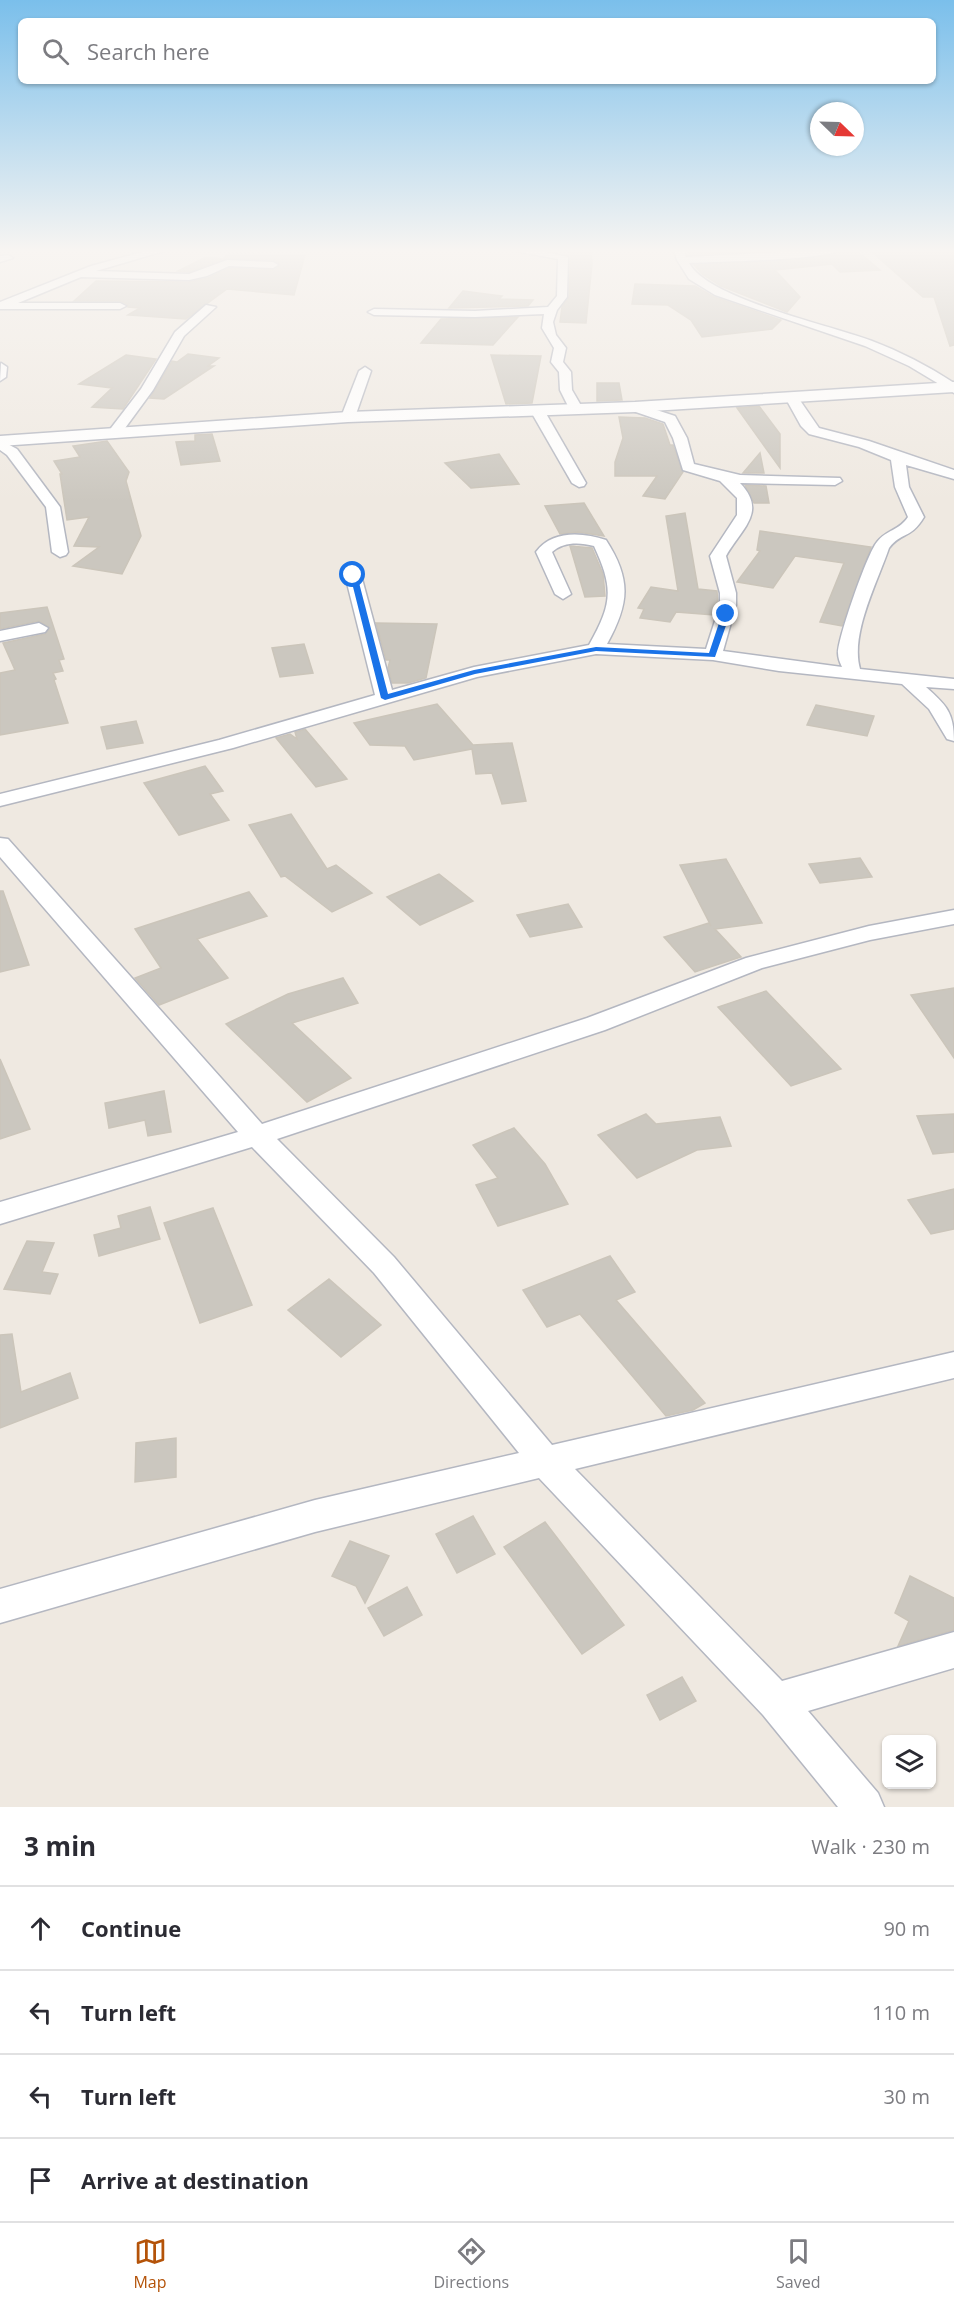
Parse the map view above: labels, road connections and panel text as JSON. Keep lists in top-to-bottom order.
{
  "north": "bottom right",
  "page": {
    "search": "Search here",
    "heading": ["3 min", "Walk · 230 m"],
    "list": [
      ["Continue", "90 m"],
      ["Turn left", "110 m"],
      ["Turn left", "30 m"],
      "Arrive at destination"
    ],
    "nav": ["Map", "Directions", "Saved"]
  }
}
